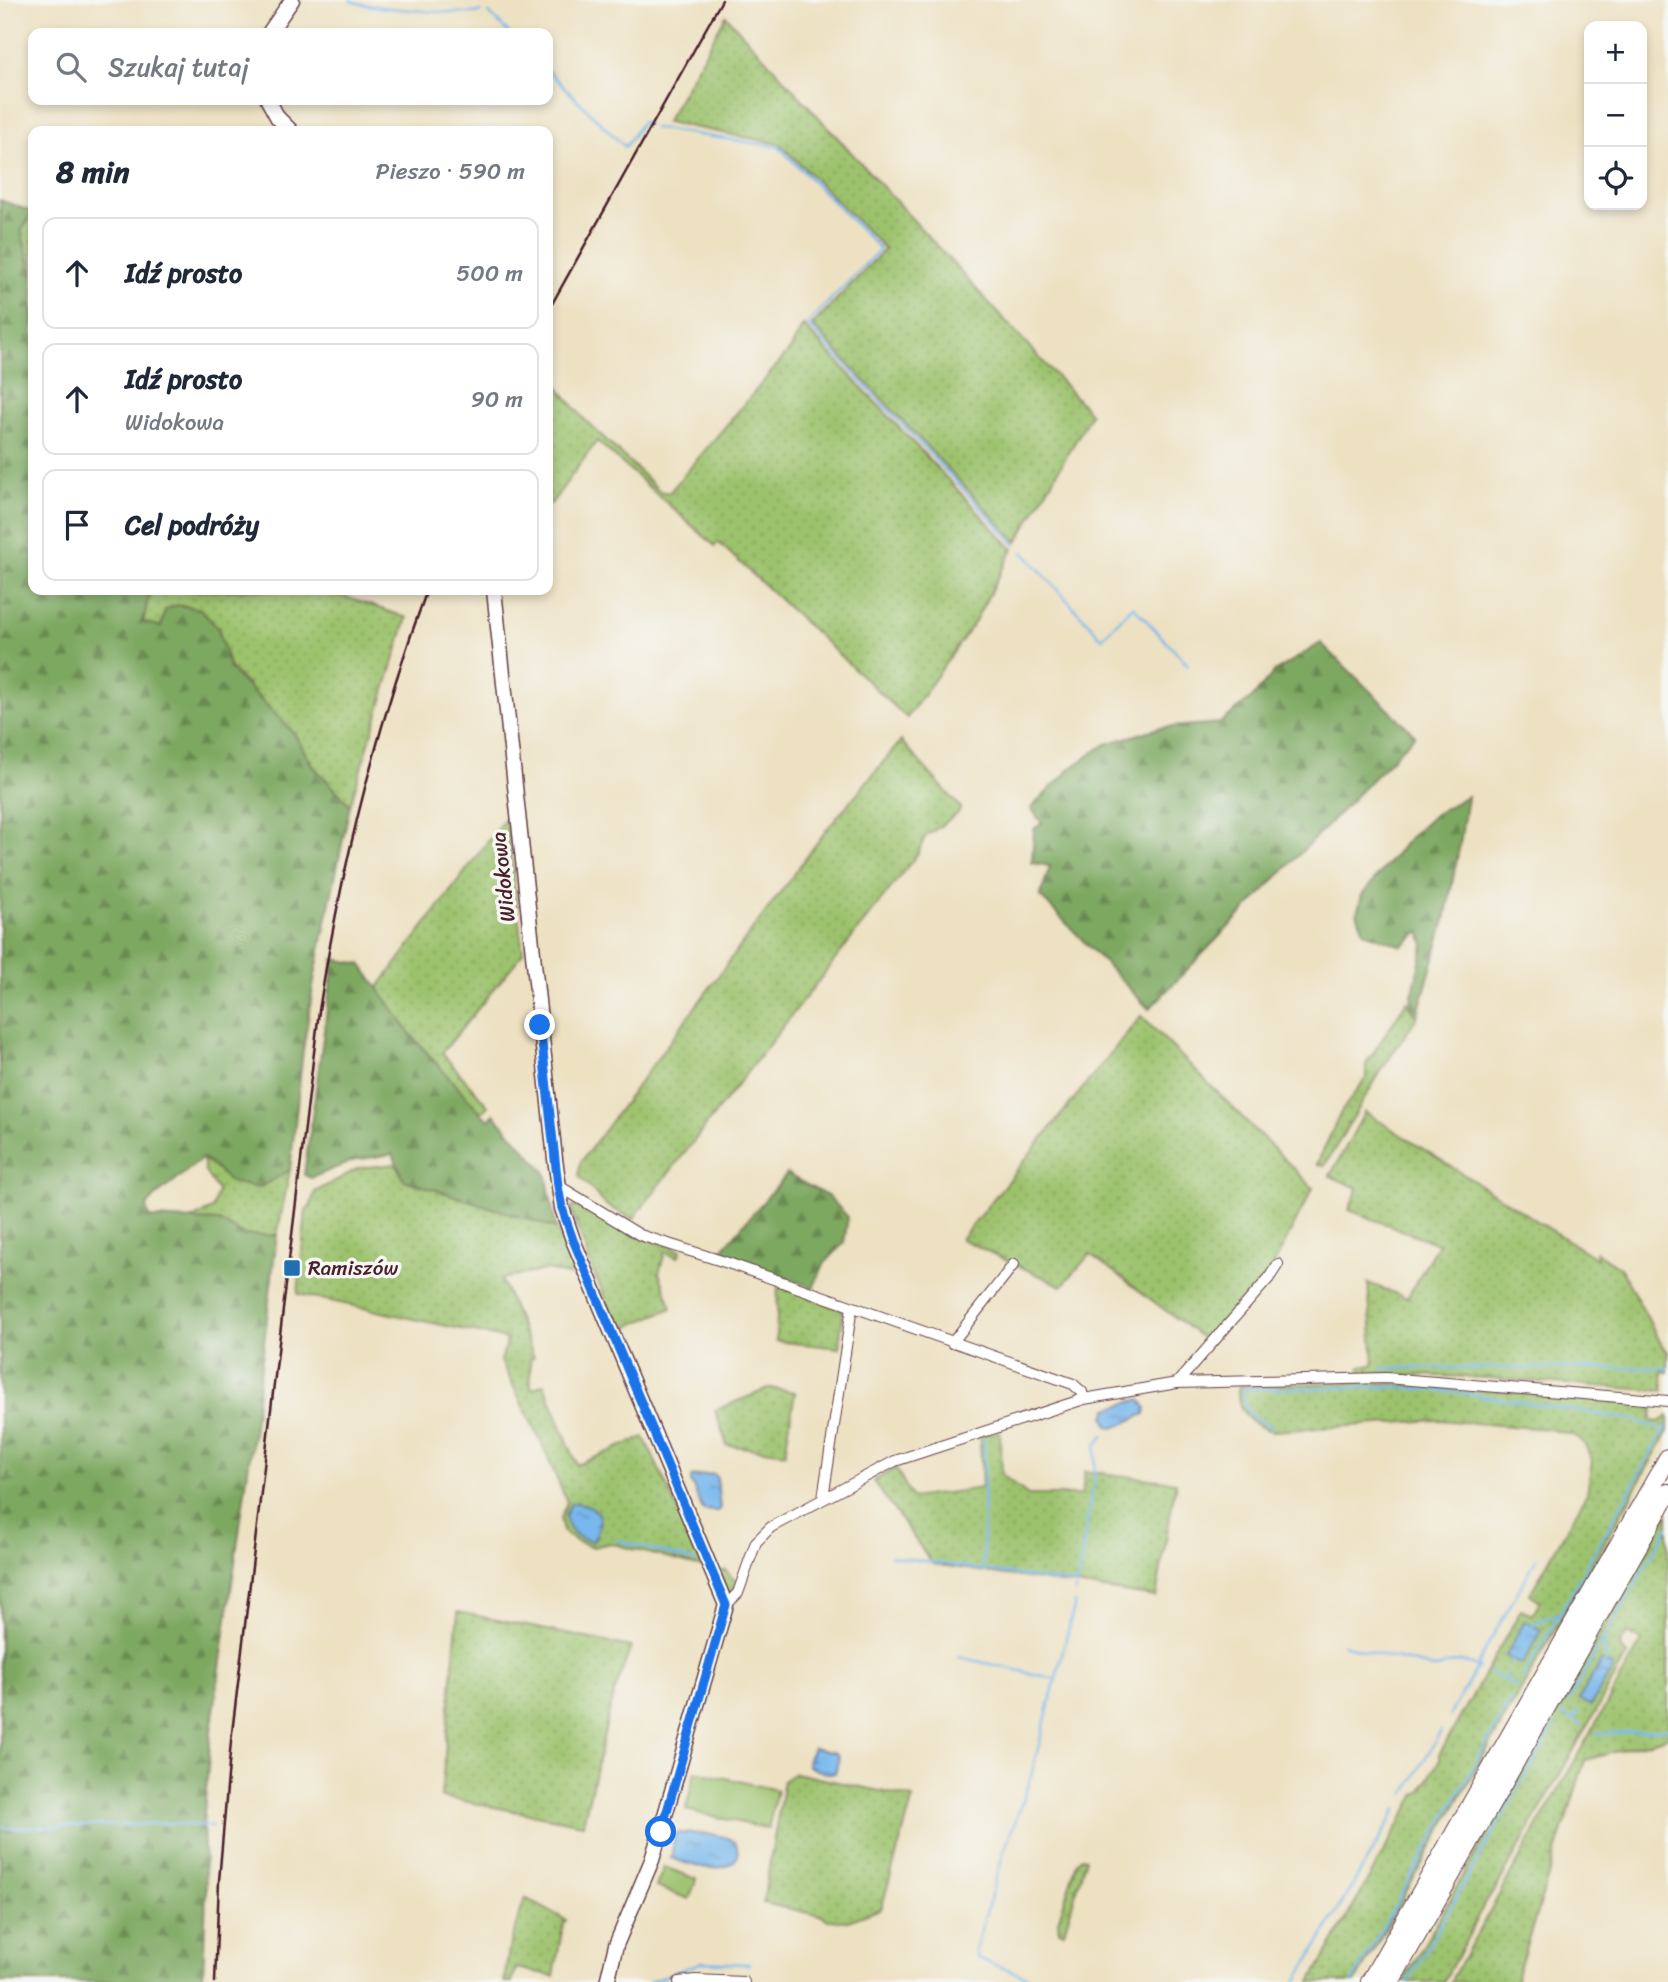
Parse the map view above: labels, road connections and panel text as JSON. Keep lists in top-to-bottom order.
{
  "streets": {
    "street": ["Widokowa"]
  },
  "places": {
    "transit": ["Ramiszów"]
  },
  "page": {
    "map_buttons": ["+", "−"],
    "search": "Szukaj tutaj",
    "heading": ["8 min", "Pieszo · 590 m"],
    "list": [
      ["Idź prosto", "500 m"],
      ["Idź prosto", "Widokowa", "90 m"],
      "Cel podróży"
    ]
  }
}
